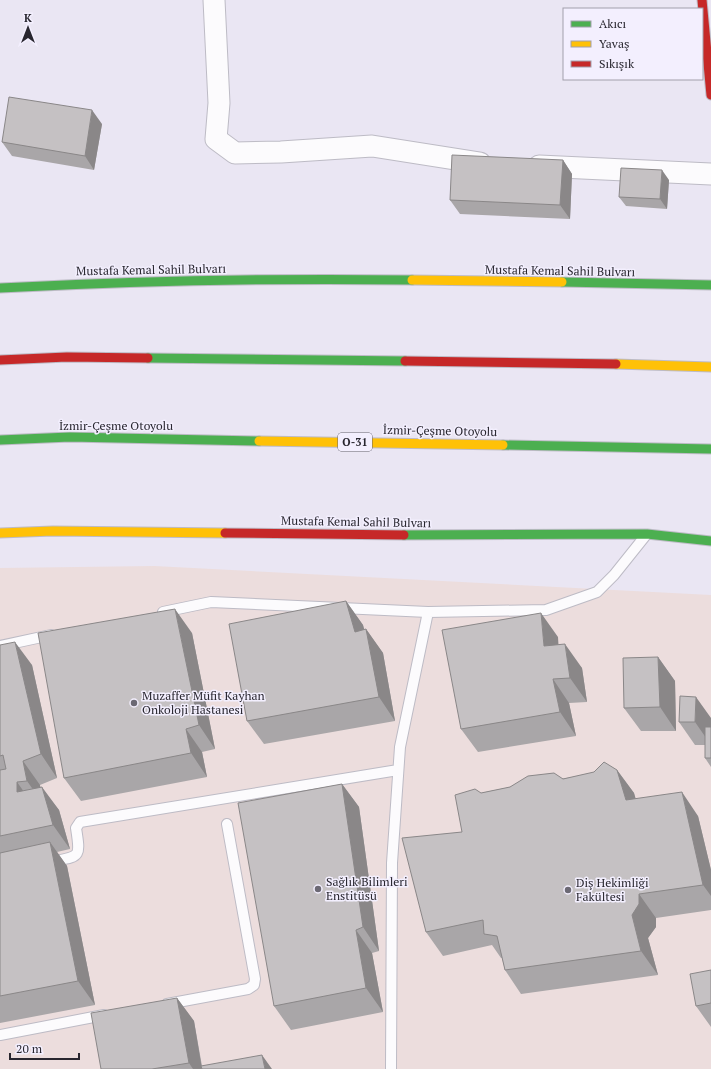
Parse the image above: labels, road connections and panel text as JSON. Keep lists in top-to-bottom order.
{
  "streets": {
    "main road": ["Mustafa Kemal Sahil Bulvarı", "İzmir-Çeşme Otoyolu", "O-31"]
  },
  "places": ["Muzaffer Müfit Kayhan Onkoloji Hastanesi", "Sağlık Bilimleri Enstitüsü", "Diş Hekimliği Fakültesi"],
  "legend": ["Akıcı", "Yavaş", "Sıkışık"],
  "scale_bar": "20 m",
  "north": "top"
}
